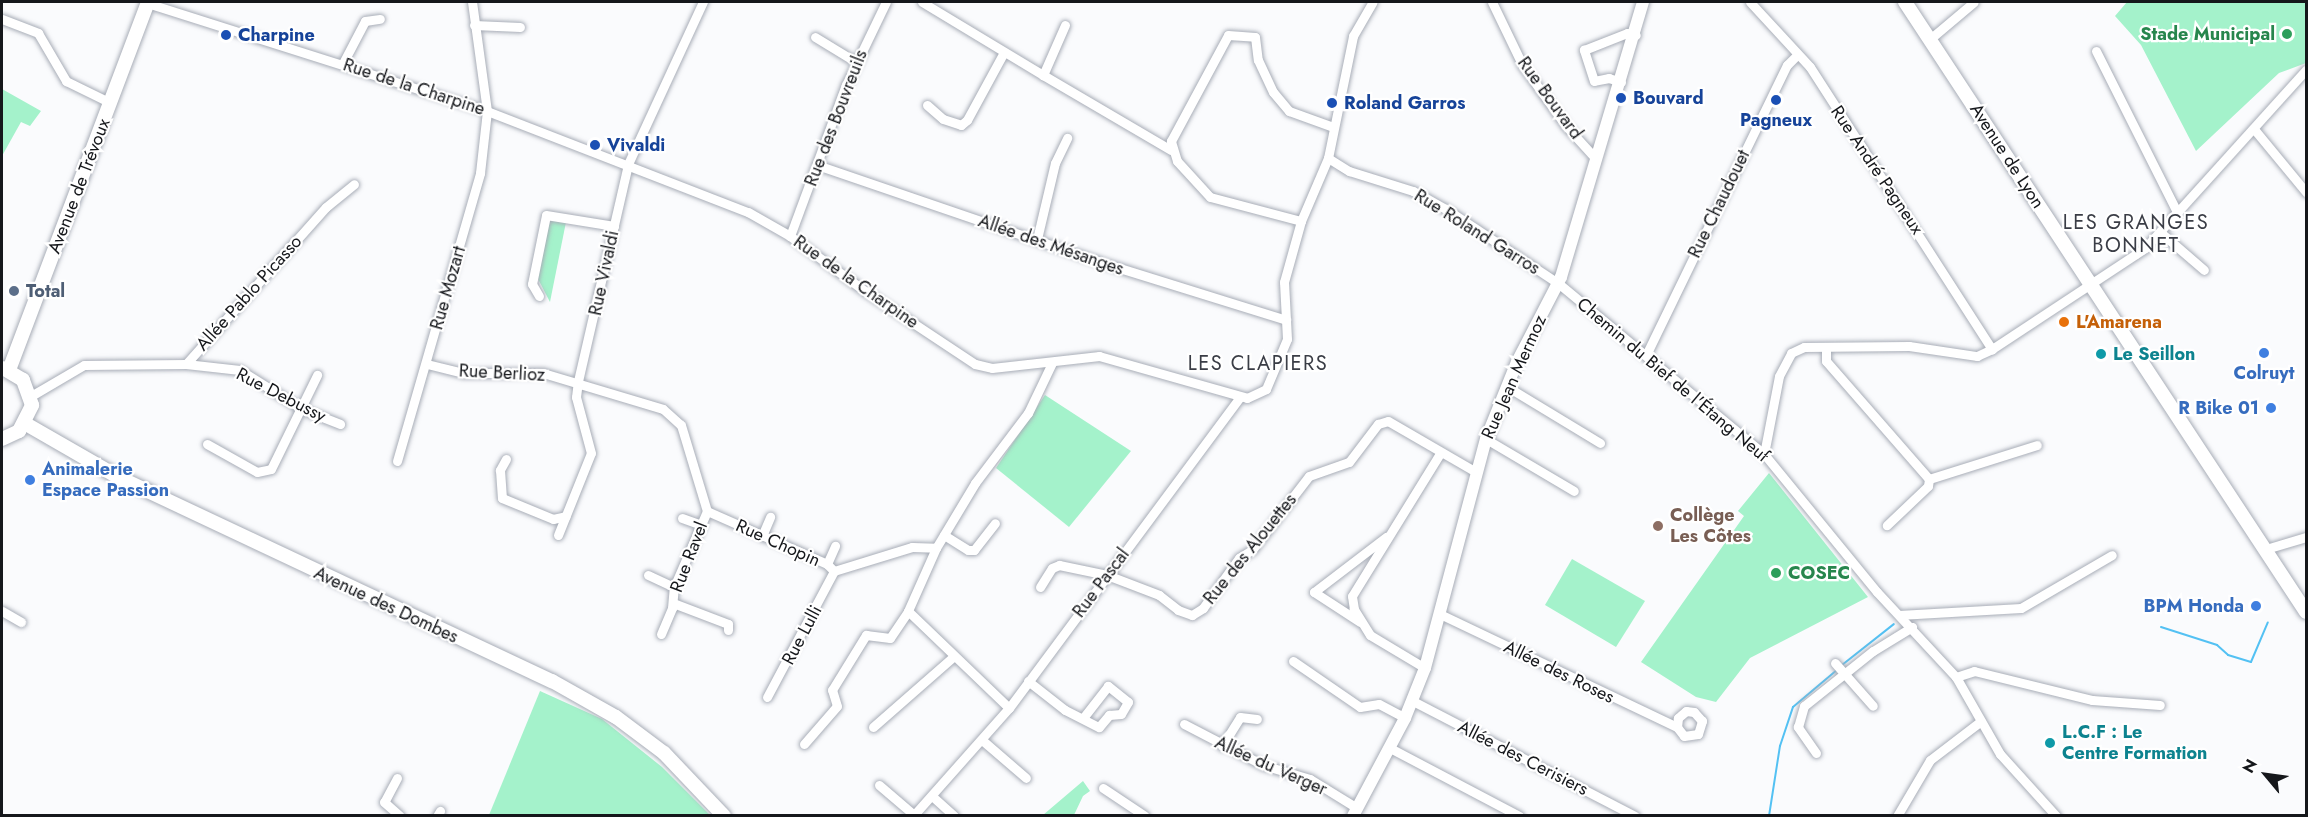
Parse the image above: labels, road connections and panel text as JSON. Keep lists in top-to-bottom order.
{
  "streets": {
    "main road": ["Avenue de Lyon", "Avenue de Trévoux", "Avenue des Dombes"],
    "street": [
      "Rue de la Charpine",
      "Rue Bouvard",
      "Rue des Bouvreuils",
      "Rue André Pagneux",
      "Rue Chaudouet",
      "Rue Roland Garros",
      "Allée des Mésanges",
      "Rue Vivaldi",
      "Rue Mozart",
      "Allée Pablo Picasso",
      "Rue Berlioz",
      "Rue Jean Mermoz",
      "Chemin du Bief de l'Étang Neuf",
      "Rue Debussy",
      "Rue Chopin",
      "Rue des Alouettes",
      "Rue Ravel",
      "Rue Pascal",
      "Rue Lulli",
      "Allée des Roses",
      "Allée des Cerisiers",
      "Allée du Verger"
    ]
  },
  "crossings": [
    ["Rue de la Charpine", "Rue des Bouvreuils"],
    ["Rue de la Charpine", "Avenue de Trévoux"],
    ["Rue de la Charpine", "Rue Vivaldi"],
    ["Rue de la Charpine", "Rue Mozart"],
    ["Rue de la Charpine", "Rue Pascal"],
    ["Rue Bouvard", "Rue Jean Mermoz"],
    ["Rue des Bouvreuils", "Allée des Mésanges"],
    ["Rue André Pagneux", "Rue Chaudouet"],
    ["Rue Chaudouet", "Chemin du Bief de l'Étang Neuf"],
    ["Rue Roland Garros", "Rue Jean Mermoz"],
    ["Rue Roland Garros", "Chemin du Bief de l'Étang Neuf"],
    ["Rue Vivaldi", "Rue Berlioz"],
    ["Rue Mozart", "Rue Berlioz"],
    ["Allée Pablo Picasso", "Rue Debussy"],
    ["Rue Jean Mermoz", "Chemin du Bief de l'Étang Neuf"],
    ["Rue Jean Mermoz", "Allée des Roses"],
    ["Rue Jean Mermoz", "Allée des Cerisiers"],
    ["Rue Jean Mermoz", "Allée du Verger"],
    ["Rue Chopin", "Rue Ravel"],
    ["Rue Chopin", "Rue Lulli"],
    ["Rue des Alouettes", "Rue Pascal"]
  ],
  "districts": ["LES GRANGES BONNET", "LES CLAPIERS"],
  "places": [
    "Stade Municipal",
    "Charpine",
    "Bouvard",
    "Pagneux",
    "Roland Garros",
    "Vivaldi",
    "Total",
    "L'Amarena",
    "Colruyt",
    "Le Seillon",
    "R Bike 01",
    "Animalerie Espace Passion",
    "Collège Les Côtes",
    "COSEC",
    "BPM Honda",
    "L.C.F : Le Centre Formation"
  ],
  "north": "top left"
}
